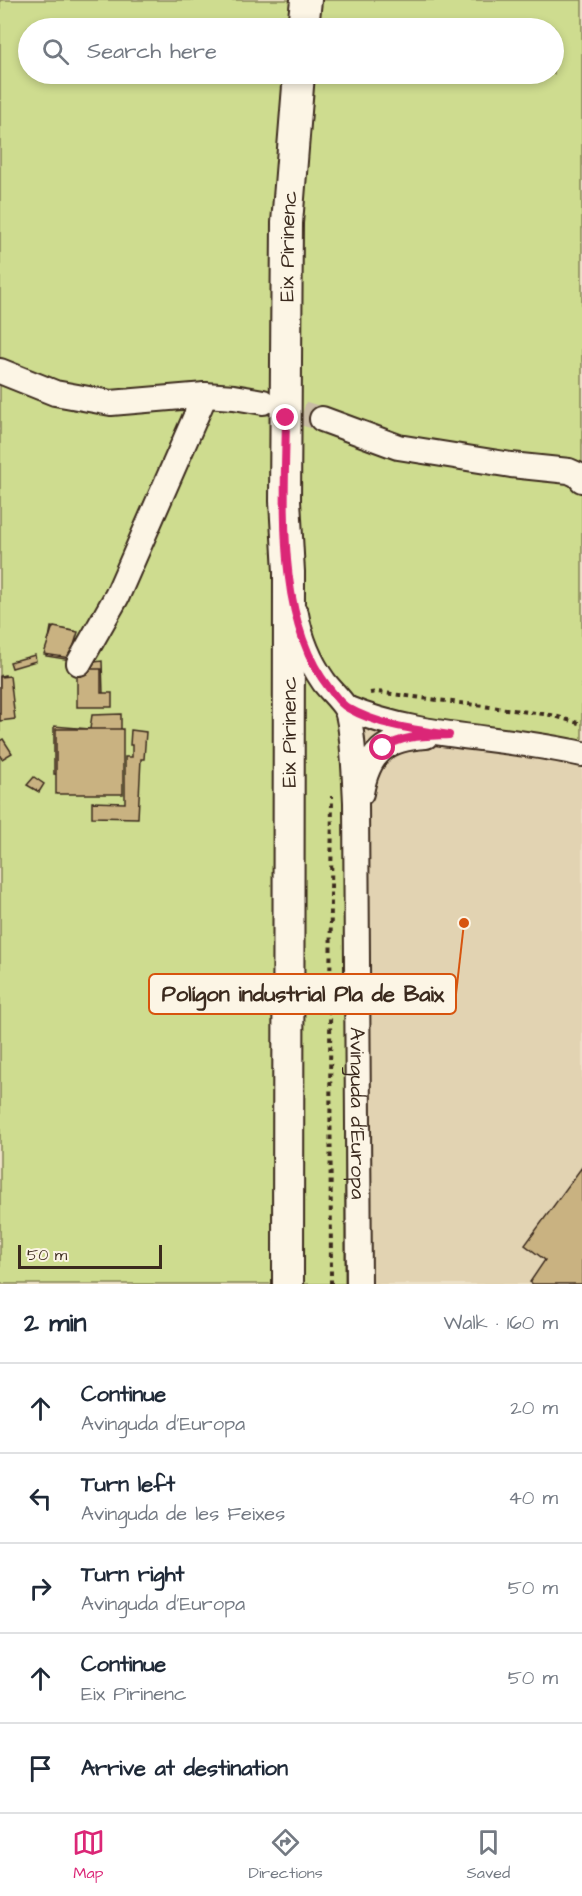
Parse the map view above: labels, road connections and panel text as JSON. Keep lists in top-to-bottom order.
{
  "streets": {
    "main road": ["Eix Pirinenc"],
    "street": ["Avinguda d'Europa"]
  },
  "crossings": [
    ["Eix Pirinenc", "Avinguda d'Europa"]
  ],
  "places": ["Polígon industrial Pla de Baix"],
  "scale_bar": "50 m",
  "page": {
    "search": "Search here",
    "scale": "50 m",
    "heading": ["2 min", "Walk · 160 m"],
    "list": [
      ["Continue", "Avinguda d'Europa", "20 m"],
      ["Turn left", "Avinguda de les Feixes", "40 m"],
      ["Turn right", "Avinguda d'Europa", "50 m"],
      ["Continue", "Eix Pirinenc", "50 m"],
      "Arrive at destination"
    ],
    "nav": ["Map", "Directions", "Saved"]
  }
}
